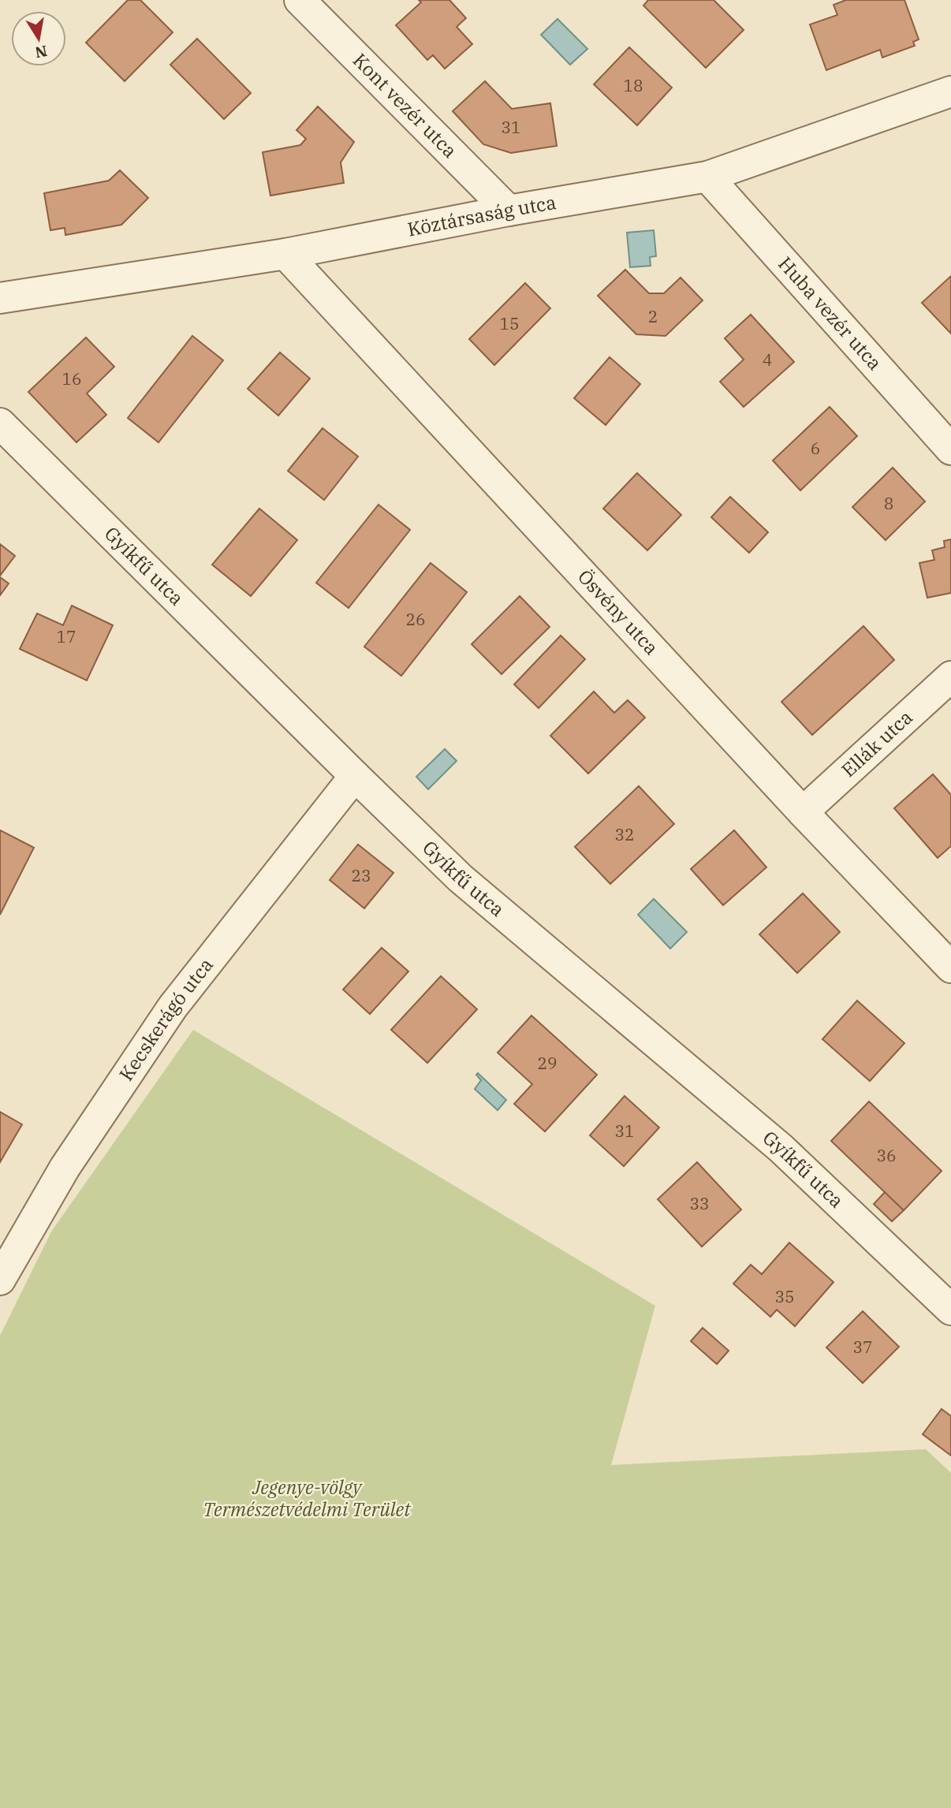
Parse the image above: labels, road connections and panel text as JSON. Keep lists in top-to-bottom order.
{
  "streets": {
    "street": [
      "Kont vezér utca",
      "Köztársaság utca",
      "Huba vezér utca",
      "Gyíkfű utca",
      "Ösvény utca",
      "Ellák utca",
      "Kecskerágó utca"
    ]
  },
  "crossings": [
    ["Kont vezér utca", "Köztársaság utca"],
    ["Köztársaság utca", "Huba vezér utca"],
    ["Köztársaság utca", "Ösvény utca"],
    ["Gyíkfű utca", "Kecskerágó utca"],
    ["Ösvény utca", "Ellák utca"]
  ],
  "parks": ["Jegenye-völgy Természetvédelmi Terület"],
  "house_numbers": [
    "18",
    "31",
    "2",
    "15",
    "4",
    "16",
    "6",
    "8",
    "26",
    "17",
    "32",
    "23",
    "29",
    "31",
    "36",
    "33",
    "35",
    "37"
  ],
  "north": "bottom"
}
